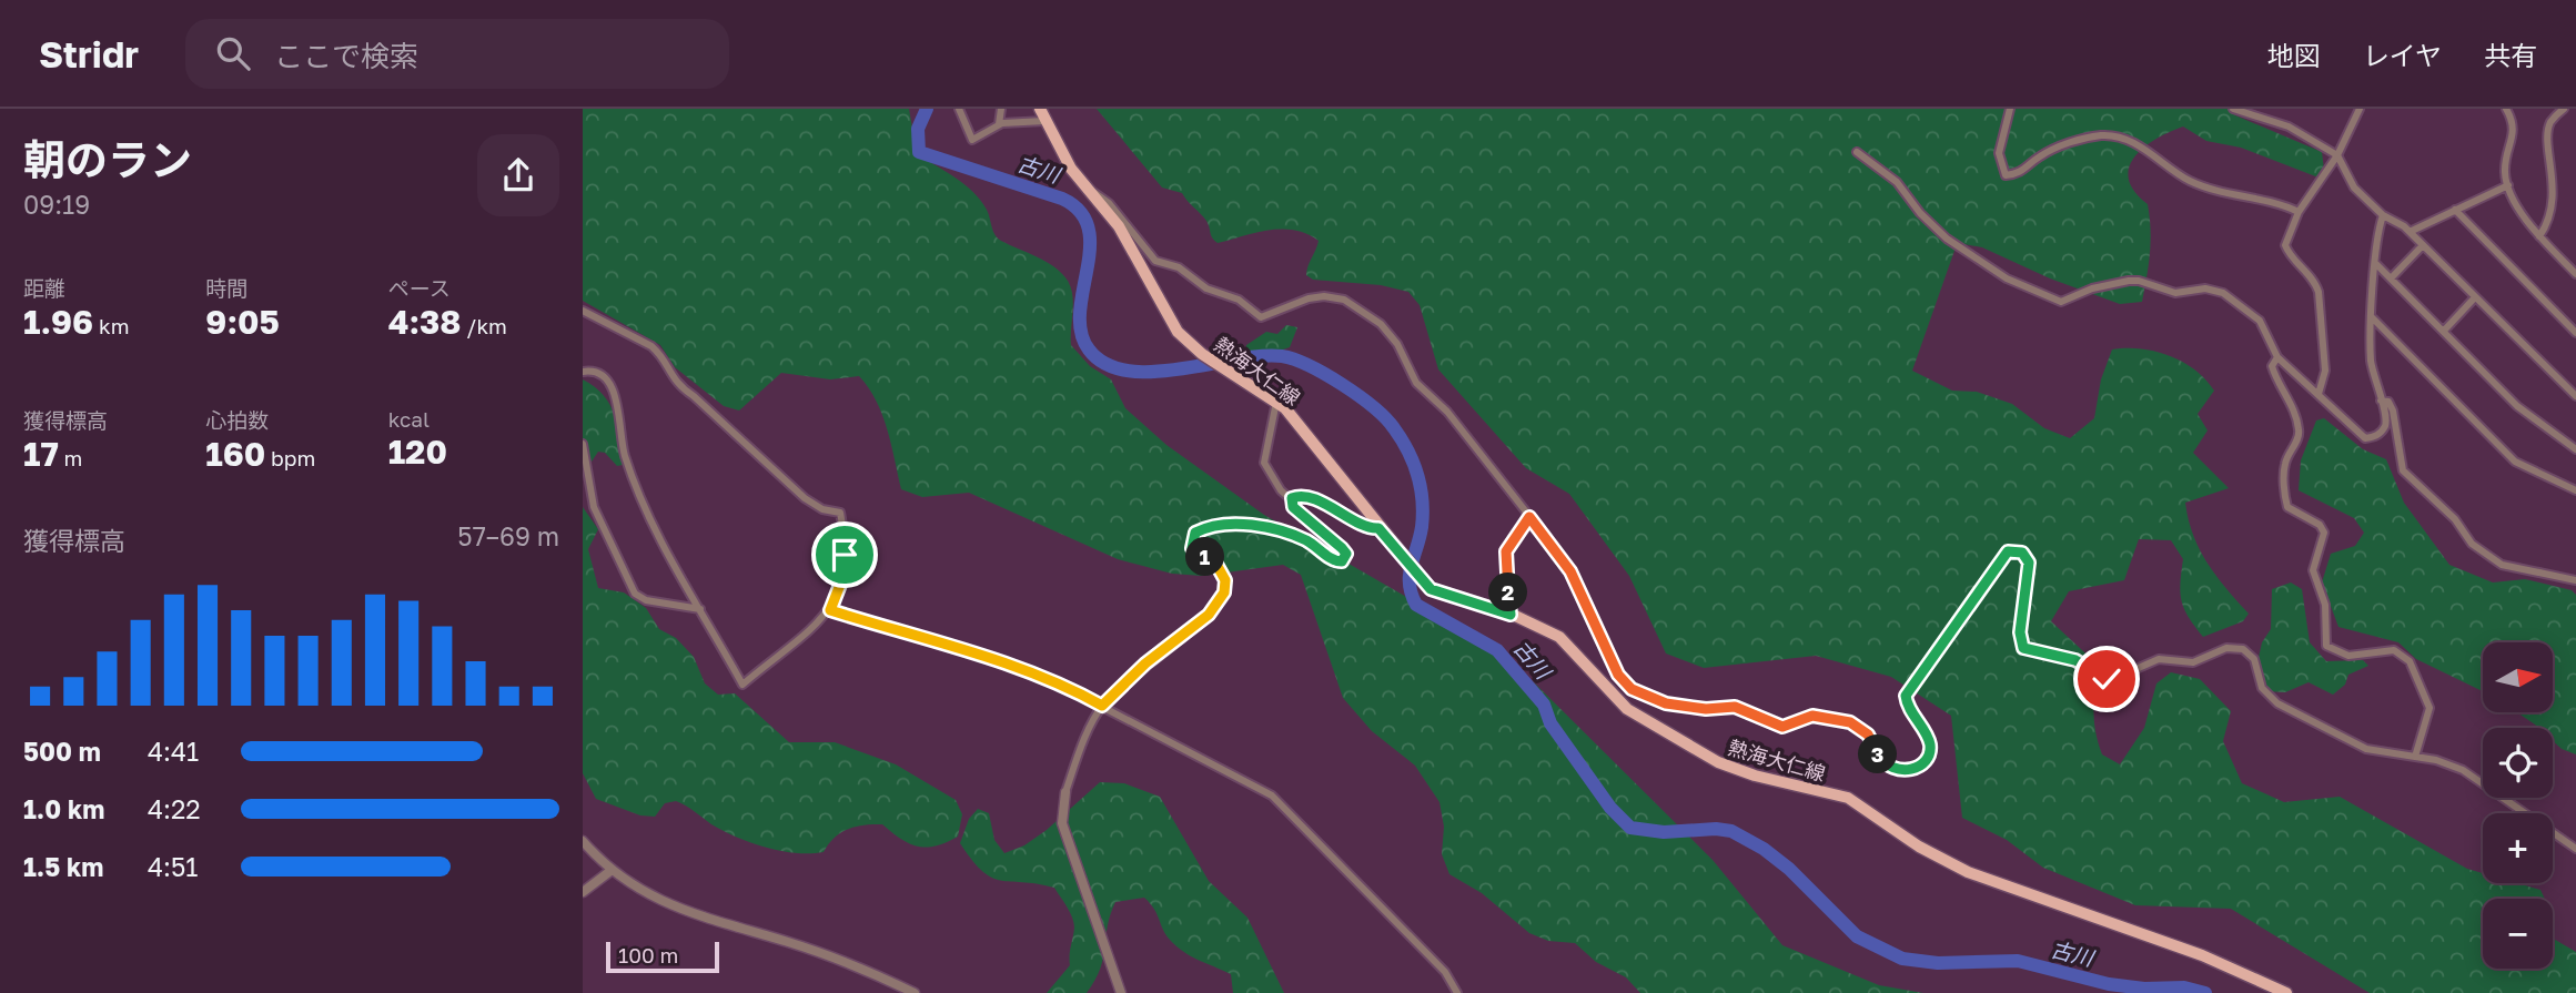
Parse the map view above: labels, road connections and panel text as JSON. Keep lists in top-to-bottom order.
{
  "streets": {
    "main road": ["熱海大仁線"]
  },
  "water": ["古川"],
  "scale_bar": "100 m",
  "north": "right",
  "page": {
    "header": "Stridr",
    "search": "ここで検索",
    "nav": ["地図", "レイヤ", "共有"],
    "heading": ["朝のラン", "09:19"],
    "stats": [
      ["距離", "1.96 km"],
      ["時間", "9:05"],
      ["ペース", "4:38 /km"],
      ["獲得標高", "17 m"],
      ["心拍数", "160 bpm"],
      ["kcal", "120"]
    ],
    "chart": ["獲得標高", "57–69 m"],
    "pins": ["1", "2", "3"],
    "map_buttons": ["+", "−"],
    "list": [
      {
        "name": "500 m",
        "note": "4:41"
      },
      {
        "name": "1.0 km",
        "note": "4:22"
      },
      {
        "name": "1.5 km",
        "note": "4:51"
      }
    ],
    "scale": "100 m"
  }
}
